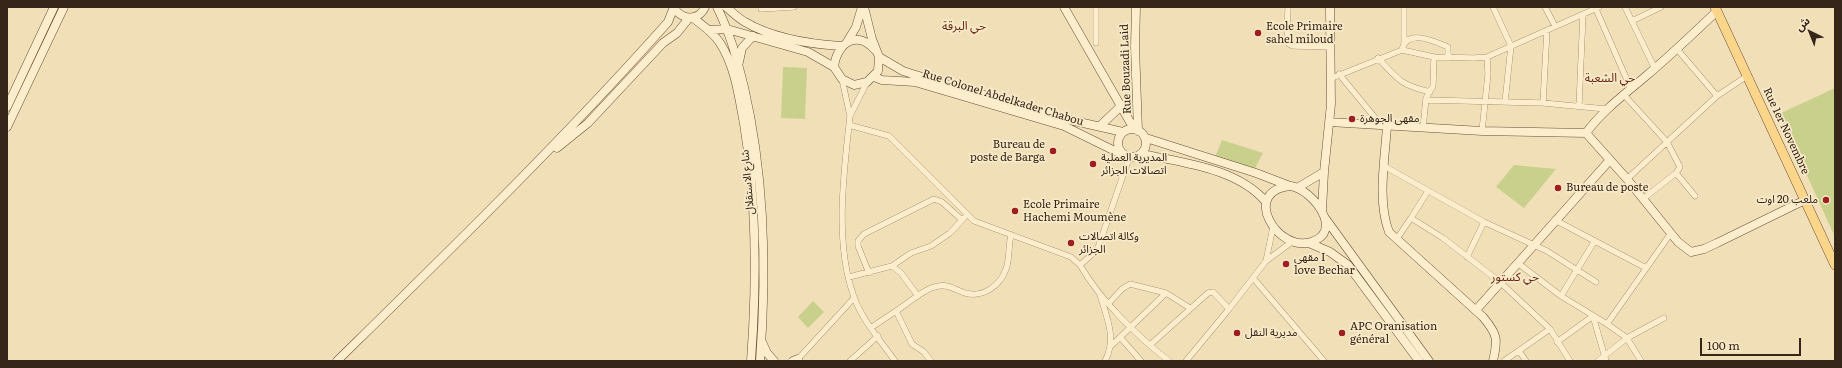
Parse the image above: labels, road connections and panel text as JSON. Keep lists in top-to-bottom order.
{
  "streets": {
    "main road": [
      "Rue Bouzadi Laid",
      "Rue Colonel Abdelkader Chabou",
      "Rue 1er Novembre",
      "شارع الاستقلال"
    ]
  },
  "crossings": [
    ["Rue Bouzadi Laid", "Rue Colonel Abdelkader Chabou"]
  ],
  "districts": ["حي البرقة", "حي الشعبة", "حي كستور"],
  "places": [
    "Ecole Primaire sahel miloud",
    "مقهى الجوهرة",
    "Bureau de poste de Barga",
    "المديرية العملية اتصالات الجزائر",
    "Bureau de poste",
    "ملعب 20 اوت",
    "Ecole Primaire Hachemi Moumène",
    "وكالة اتصالات الجزائر",
    "مقهى I love Bechar",
    "مديرية النقل",
    "APC Oranisation général"
  ],
  "scale_bar": "100 m",
  "north": "top left"
}
